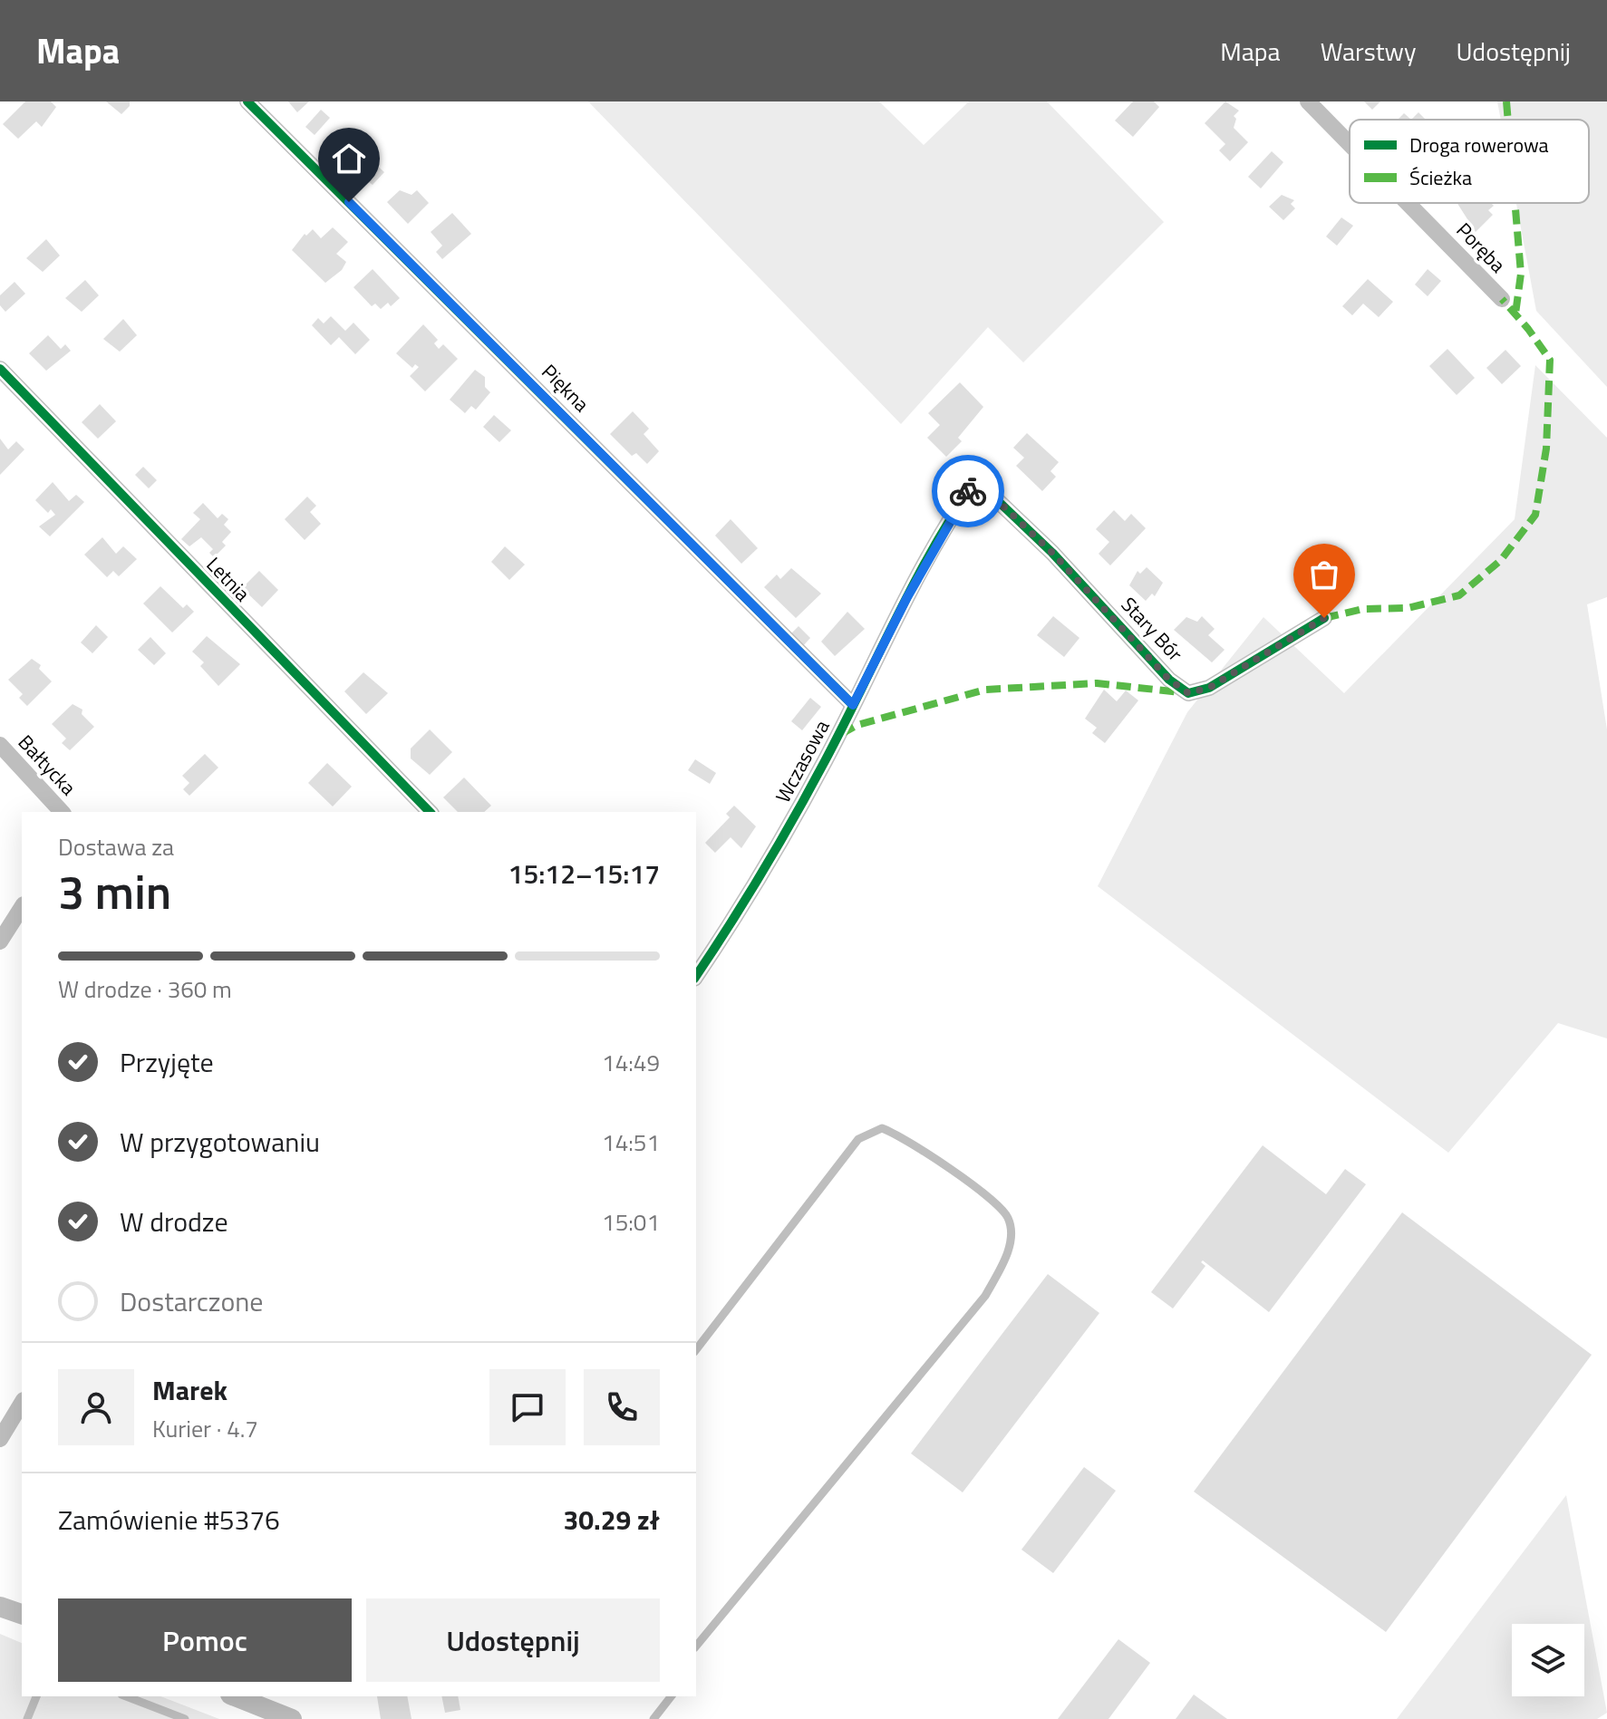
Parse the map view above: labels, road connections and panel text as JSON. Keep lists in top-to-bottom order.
{
  "streets": {
    "street": [
      "Poręba",
      "Piękna",
      "Letnia",
      "Stary Bór",
      "Wczasowa",
      "Bałtycka"
    ]
  },
  "crossings": [
    ["Piękna", "Wczasowa"],
    ["Stary Bór", "Wczasowa"]
  ],
  "legend": ["Droga rowerowa", "Ścieżka"],
  "page": {
    "header": "Mapa",
    "nav": ["Mapa", "Warstwy", "Udostępnij"],
    "heading": ["3 min", "Dostawa za", "15:12–15:17"],
    "panel": [
      "Marek",
      "Kurier · 4.7",
      "Zamówienie #5376",
      "30.29 zł"
    ],
    "bar": "W drodze · 360 m",
    "list": [
      ["Przyjęte", "14:49"],
      ["W przygotowaniu", "14:51"],
      ["W drodze", "15:01"],
      "Dostarczone"
    ],
    "buttons": ["Pomoc", "Udostępnij"]
  }
}
